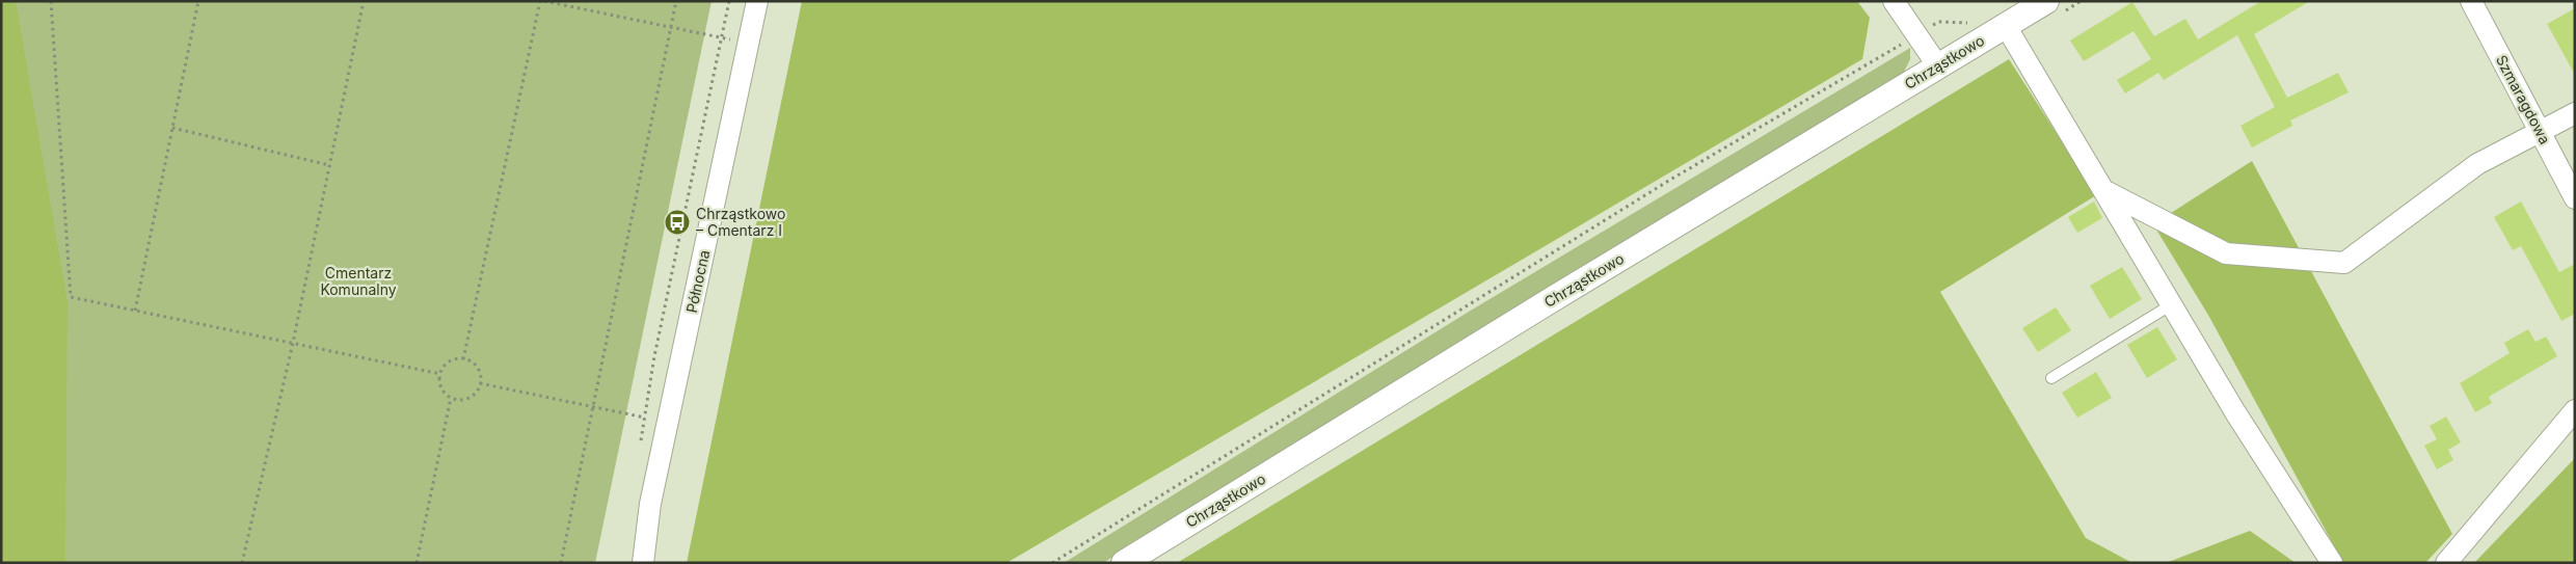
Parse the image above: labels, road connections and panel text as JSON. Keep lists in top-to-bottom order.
{
  "streets": {
    "street": ["Chrząstkowo", "Szmaragdowa", "Północna"]
  },
  "parks": ["Cmentarz Komunalny"],
  "places": {
    "bus stop": ["Chrząstkowo – Cmentarz I"]
  }
}
